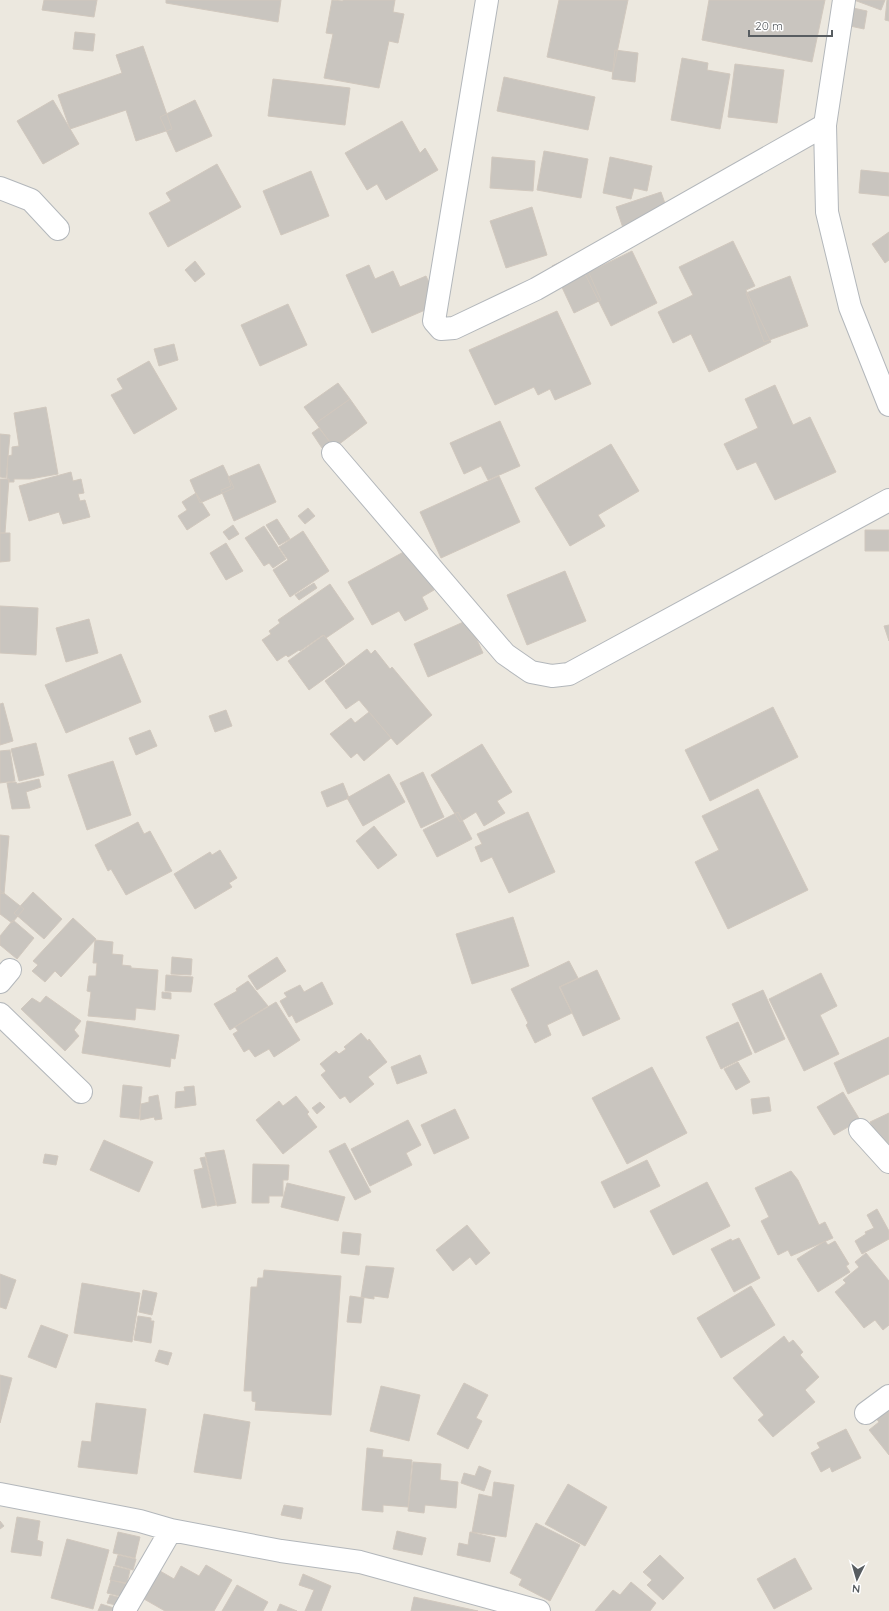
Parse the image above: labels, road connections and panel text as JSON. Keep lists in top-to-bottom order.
{
  "scale_bar": "20 m",
  "north": "bottom"
}
